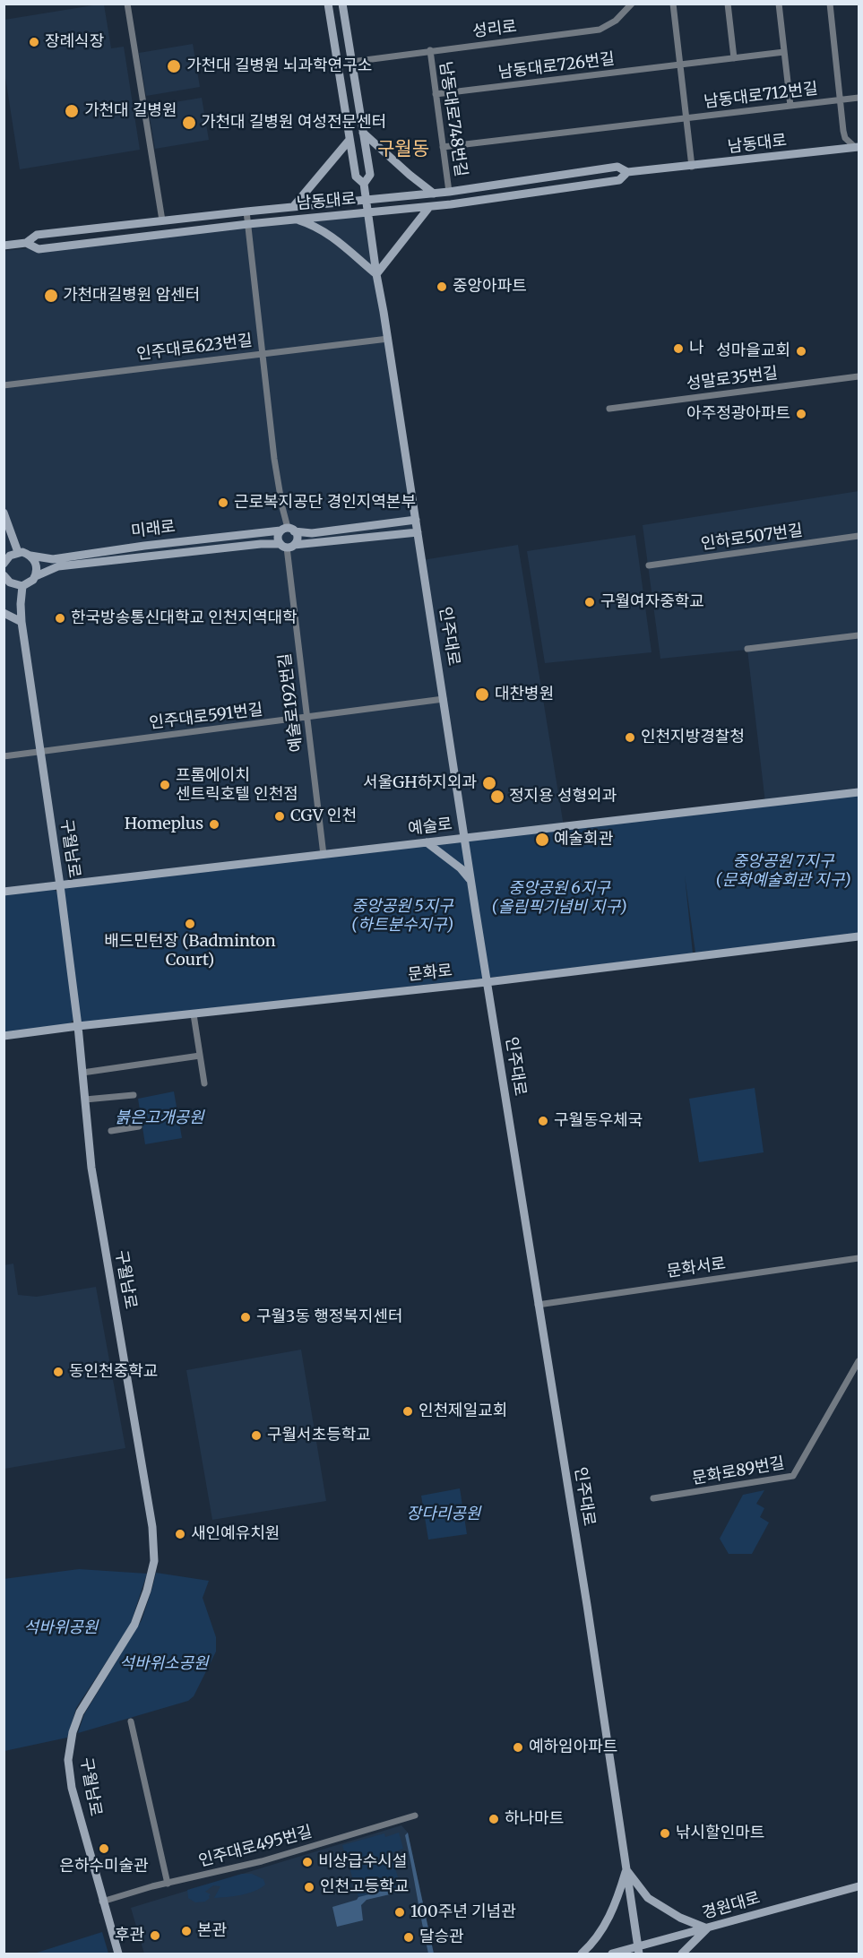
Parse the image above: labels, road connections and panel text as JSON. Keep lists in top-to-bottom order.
{
  "streets": {
    "main road": [
      "남동대로",
      "미래로",
      "인주대로",
      "예술로",
      "구월남로",
      "문화로",
      "경원대로"
    ],
    "street": [
      "성리로",
      "남동대로726번길",
      "남동대로712번길",
      "남동대로748번길",
      "인주대로623번길",
      "성말로35번길",
      "인하로507번길",
      "예술로192번길",
      "인주대로591번길",
      "문화서로",
      "문화로89번길",
      "인주대로495번길"
    ]
  },
  "crossings": [
    ["성리로", "남동대로748번길"],
    ["성리로", "인주대로"],
    ["남동대로726번길", "남동대로748번길"],
    ["남동대로748번길", "남동대로"],
    ["남동대로", "인주대로"],
    ["인주대로623번길", "인주대로"],
    ["미래로", "인주대로"],
    ["미래로", "예술로192번길"],
    ["미래로", "구월남로"],
    ["인주대로", "인주대로591번길"],
    ["인주대로", "예술로"],
    ["인주대로", "문화로"],
    ["인주대로", "문화서로"],
    ["인주대로", "경원대로"],
    ["예술로192번길", "인주대로591번길"],
    ["예술로192번길", "예술로"],
    ["인주대로591번길", "구월남로"],
    ["예술로", "구월남로"],
    ["구월남로", "문화로"],
    ["구월남로", "인주대로495번길"]
  ],
  "districts": ["구월동"],
  "parks": [
    "중앙공원 7지구 (문화예술회관 지구)",
    "중앙공원 6지구 (올림픽기념비 지구)",
    "중앙공원 5지구 (하트분수지구)",
    "붉은고개공원",
    "장다리공원",
    "석바위공원",
    "석바위소공원"
  ],
  "places": [
    "장례식장",
    "가천대 길병원 뇌과학연구소",
    "가천대 길병원",
    "가천대 길병원 여성전문센터",
    "중앙아파트",
    "가천대길병원 암센터",
    "나",
    "성마을교회",
    "아주정광아파트",
    "근로복지공단 경인지역본부",
    "구월여자중학교",
    "한국방송통신대학교 인천지역대학",
    "대찬병원",
    "인천지방경찰청",
    "서울GH하지외과",
    "프롬에이치 센트릭호텔 인천점",
    "정지용 성형외과",
    "CGV 인천",
    "Homeplus",
    "예술회관",
    "배드민턴장 (Badminton Court)",
    "구월동우체국",
    "구월3동 행정복지센터",
    "동인천중학교",
    "인천제일교회",
    "구월서초등학교",
    "새인예유치원",
    "예하임아파트",
    "하나마트",
    "낚시할인마트",
    "은하수미술관",
    "비상급수시설",
    "인천고등학교",
    "100주년 기념관",
    "본관",
    "후관",
    "달승관"
  ]
}
